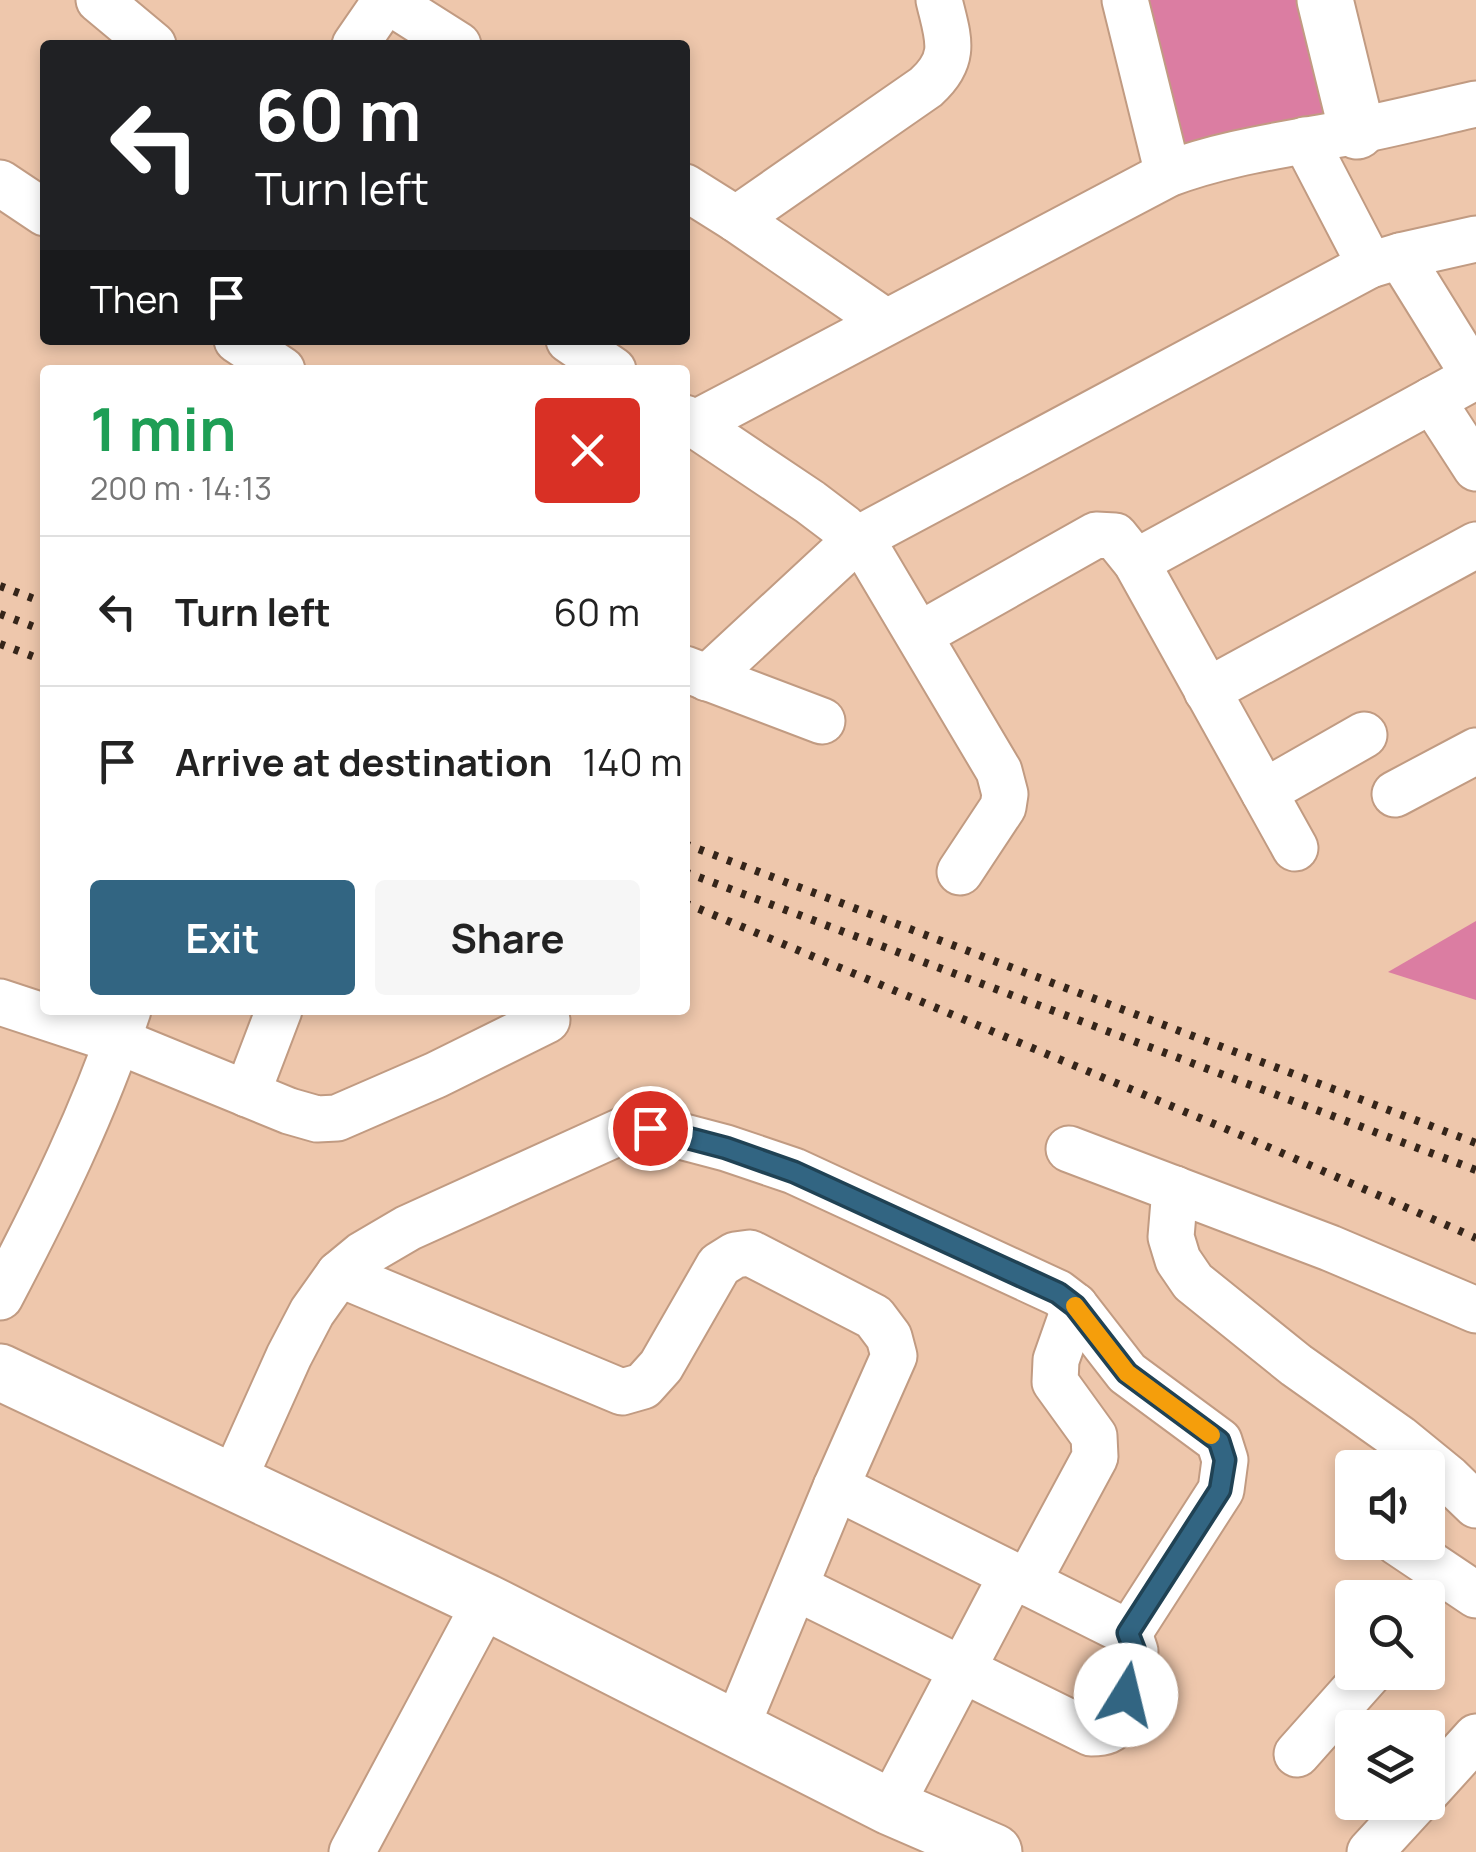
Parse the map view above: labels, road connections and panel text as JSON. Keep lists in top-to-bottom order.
{
  "page": {
    "turn": ["60 m", "Turn left"],
    "then": "Then",
    "heading": ["1 min", "200 m · 14:13"],
    "list": [
      {
        "name": "Turn left",
        "value": "60 m"
      },
      {
        "name": "Arrive at destination",
        "value": "140 m"
      }
    ],
    "buttons": ["Exit", "Share"]
  }
}
